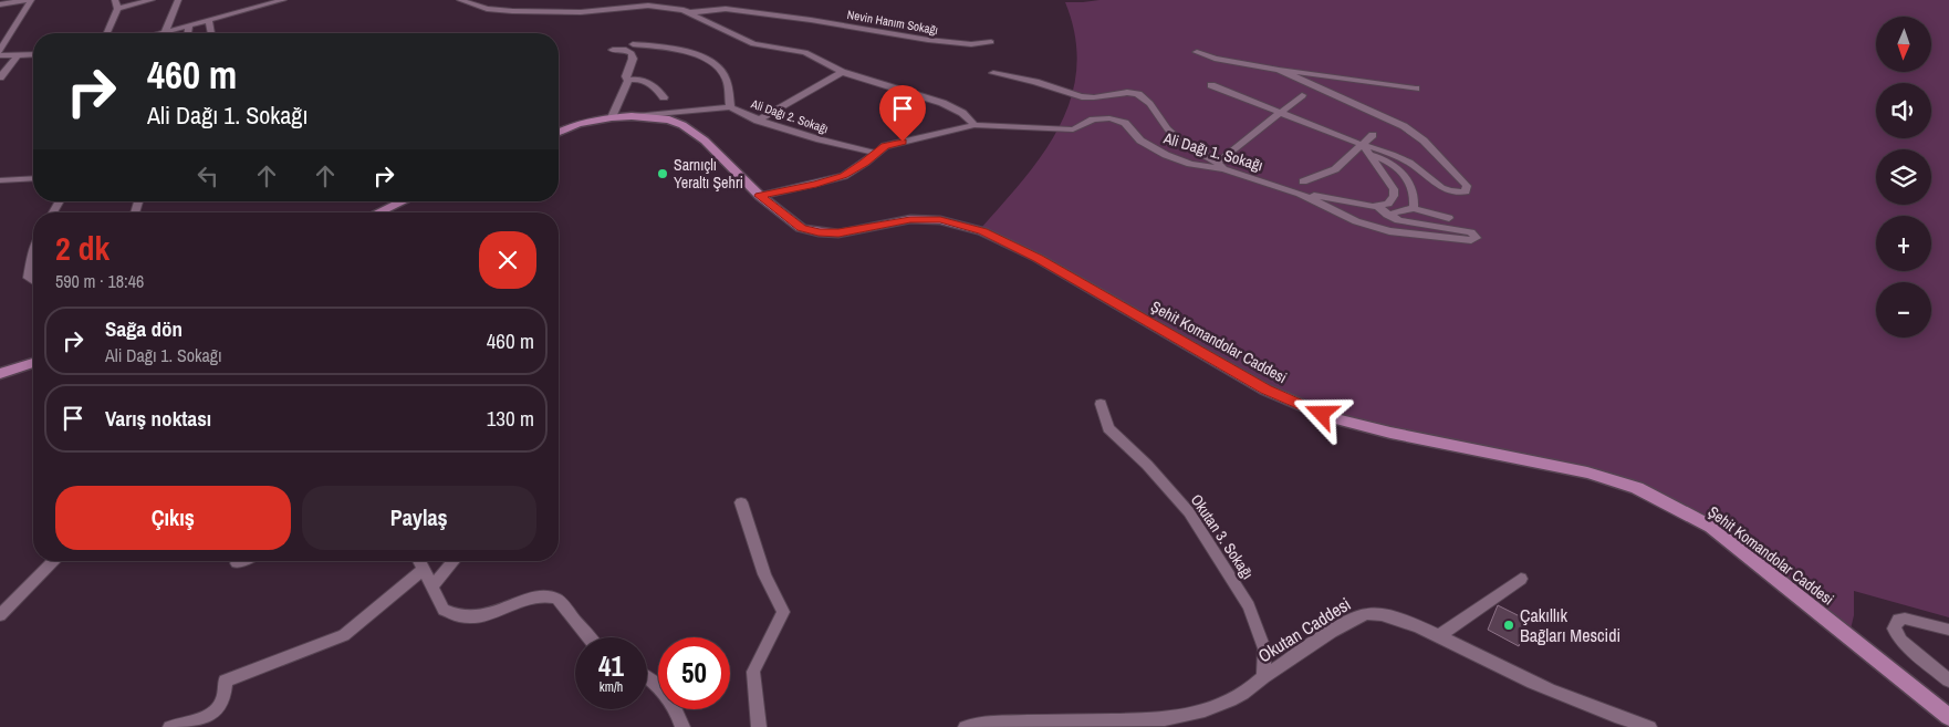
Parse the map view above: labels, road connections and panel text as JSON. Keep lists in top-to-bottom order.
{
  "streets": {
    "main road": ["Şehit Komandolar Caddesi"],
    "street": [
      "Nevin Hanım Sokağı",
      "Ali Dağı 2. Sokağı",
      "Ali Dağı 1. Sokağı",
      "Okutan 3. Sokağı",
      "Okutan Caddesi"
    ]
  },
  "crossings": [
    ["Ali Dağı 2. Sokağı", "Ali Dağı 1. Sokağı"],
    ["Ali Dağı 1. Sokağı", "Şehit Komandolar Caddesi"],
    ["Okutan 3. Sokağı", "Okutan Caddesi"]
  ],
  "places": ["Sarnıçlı Yeraltı Şehri", "Çakıllık Bağları Mescidi"],
  "north": "bottom",
  "page": {
    "map_buttons": ["+", "−"],
    "turn": ["460 m", "Ali Dağı 1. Sokağı"],
    "heading": ["2 dk", "590 m · 18:46"],
    "list": [
      {
        "name": "Sağa dön",
        "note": "Ali Dağı 1. Sokağı",
        "value": "460 m"
      },
      {
        "name": "Varış noktası",
        "value": "130 m"
      }
    ],
    "buttons": ["Çıkış", "Paylaş"],
    "speed": "41 km/h",
    "limit": "50"
  }
}
